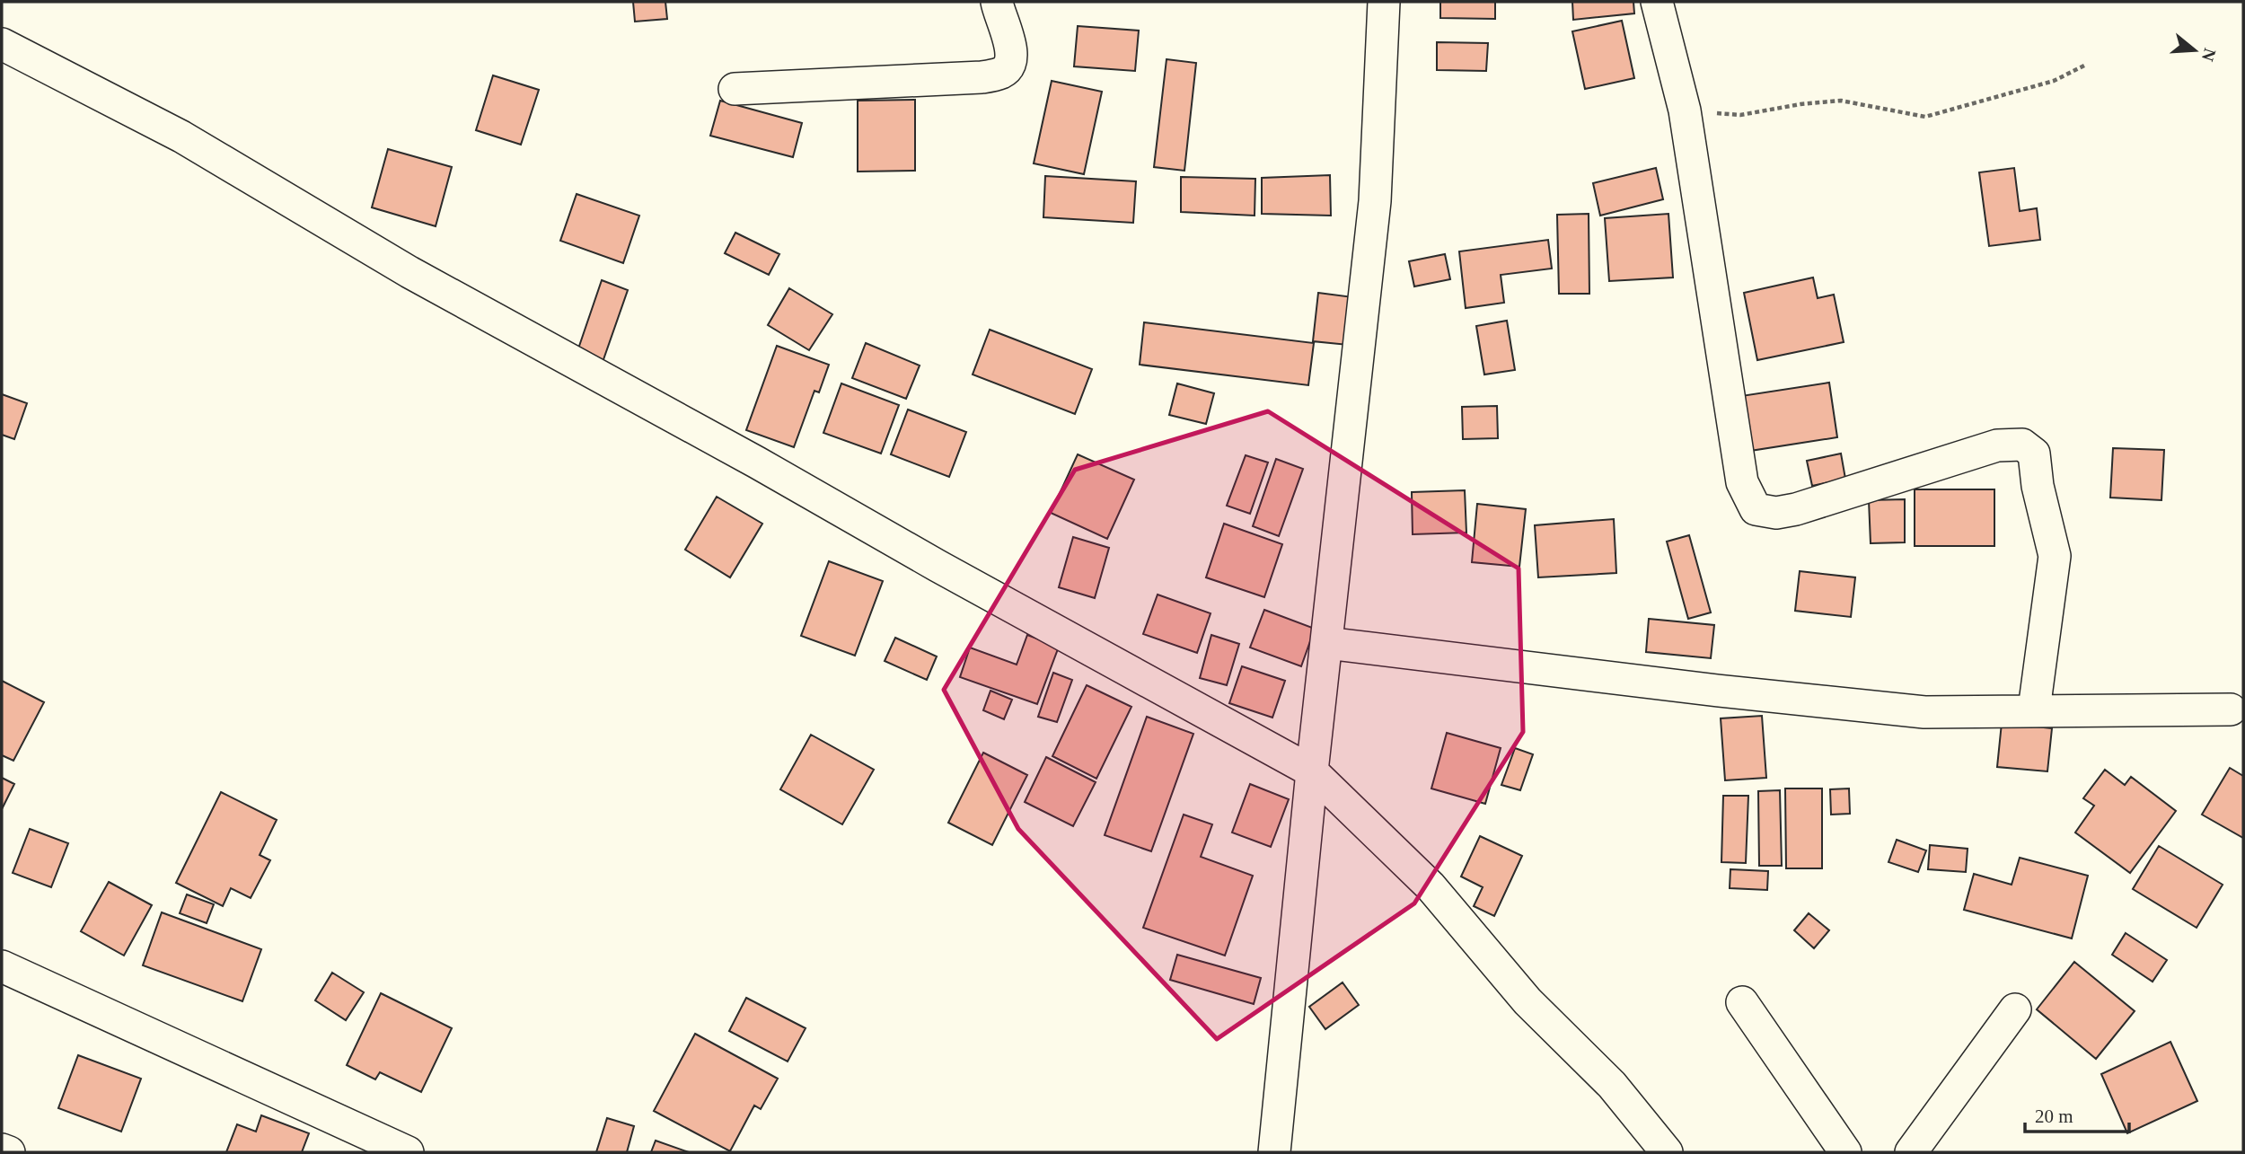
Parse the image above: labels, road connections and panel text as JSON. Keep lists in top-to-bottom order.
{
  "scale_bar": "20 m",
  "north": "right"
}
